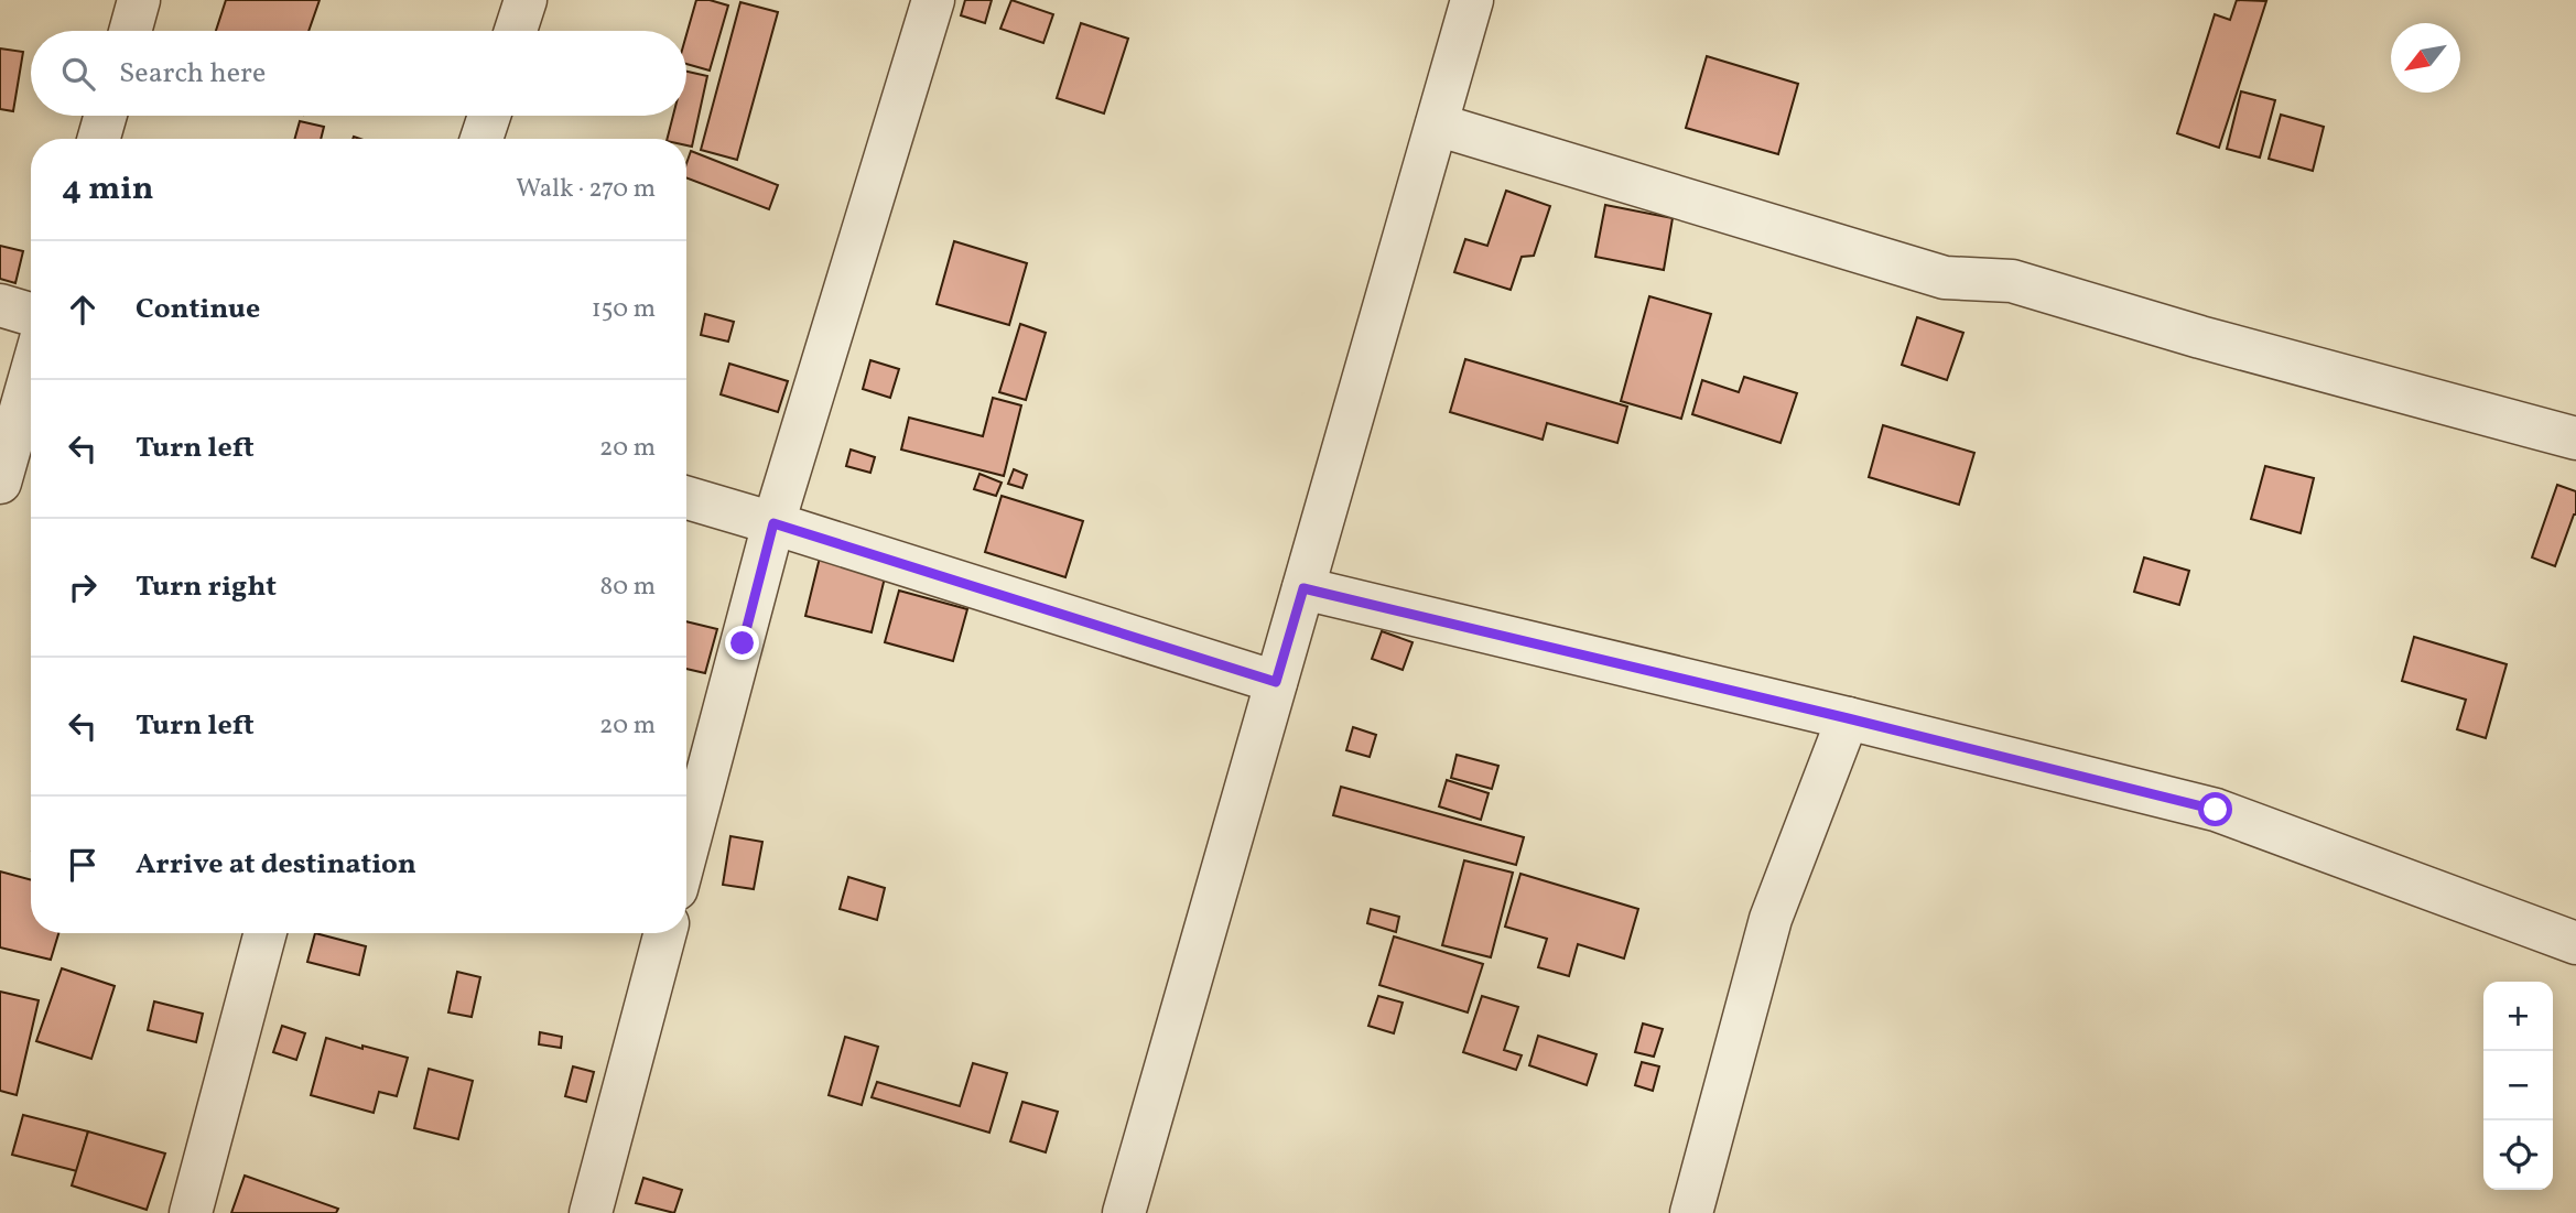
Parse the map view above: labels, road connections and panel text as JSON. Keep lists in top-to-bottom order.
{
  "north": "bottom left",
  "page": {
    "search": "Search here",
    "heading": ["4 min", "Walk · 270 m"],
    "list": [
      ["Continue", "150 m"],
      ["Turn left", "20 m"],
      ["Turn right", "80 m"],
      ["Turn left", "20 m"],
      "Arrive at destination"
    ],
    "map_buttons": ["+", "−"]
  }
}
